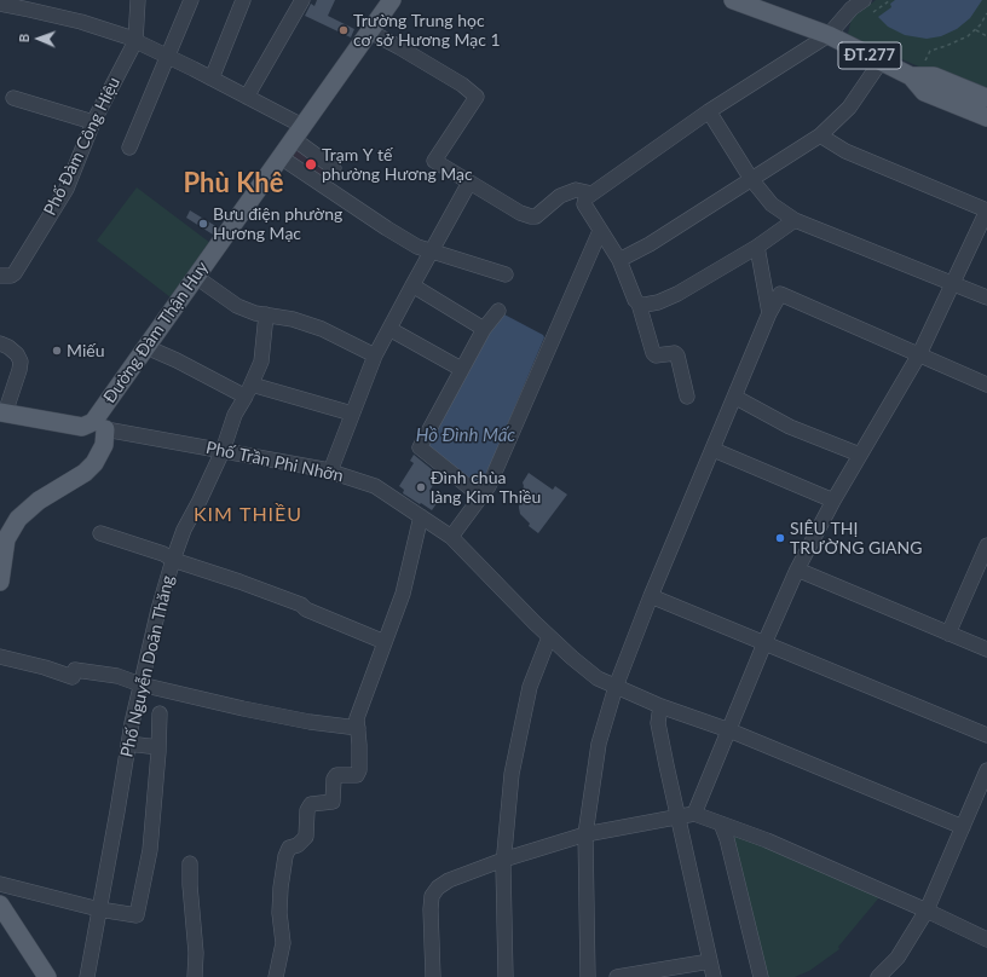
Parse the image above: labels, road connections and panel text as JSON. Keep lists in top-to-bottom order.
{
  "streets": {
    "main road": ["ĐT.277", "Đường Đàm Thận Huy"],
    "street": ["Phố Đàm Công Hiệu", "Phố Trần Phi Nhỡn", "Phố Nguyễn Doãn Thăng"]
  },
  "crossings": [
    ["Đường Đàm Thận Huy", "Phố Trần Phi Nhỡn"],
    ["Phố Trần Phi Nhỡn", "Phố Nguyễn Doãn Thăng"]
  ],
  "districts": ["Phù Khê", "KIM THIỀU"],
  "water": ["Hồ Đình Mấc"],
  "places": [
    "Trường Trung học cơ sở Hương Mạc 1",
    "Trạm Y tế phường Hương Mạc",
    "Bưu điện phường Hương Mạc",
    "Miếu",
    "Đình chùa làng Kim Thiều",
    "SIÊU THỊ TRƯỜNG GIANG"
  ],
  "north": "left"
}
